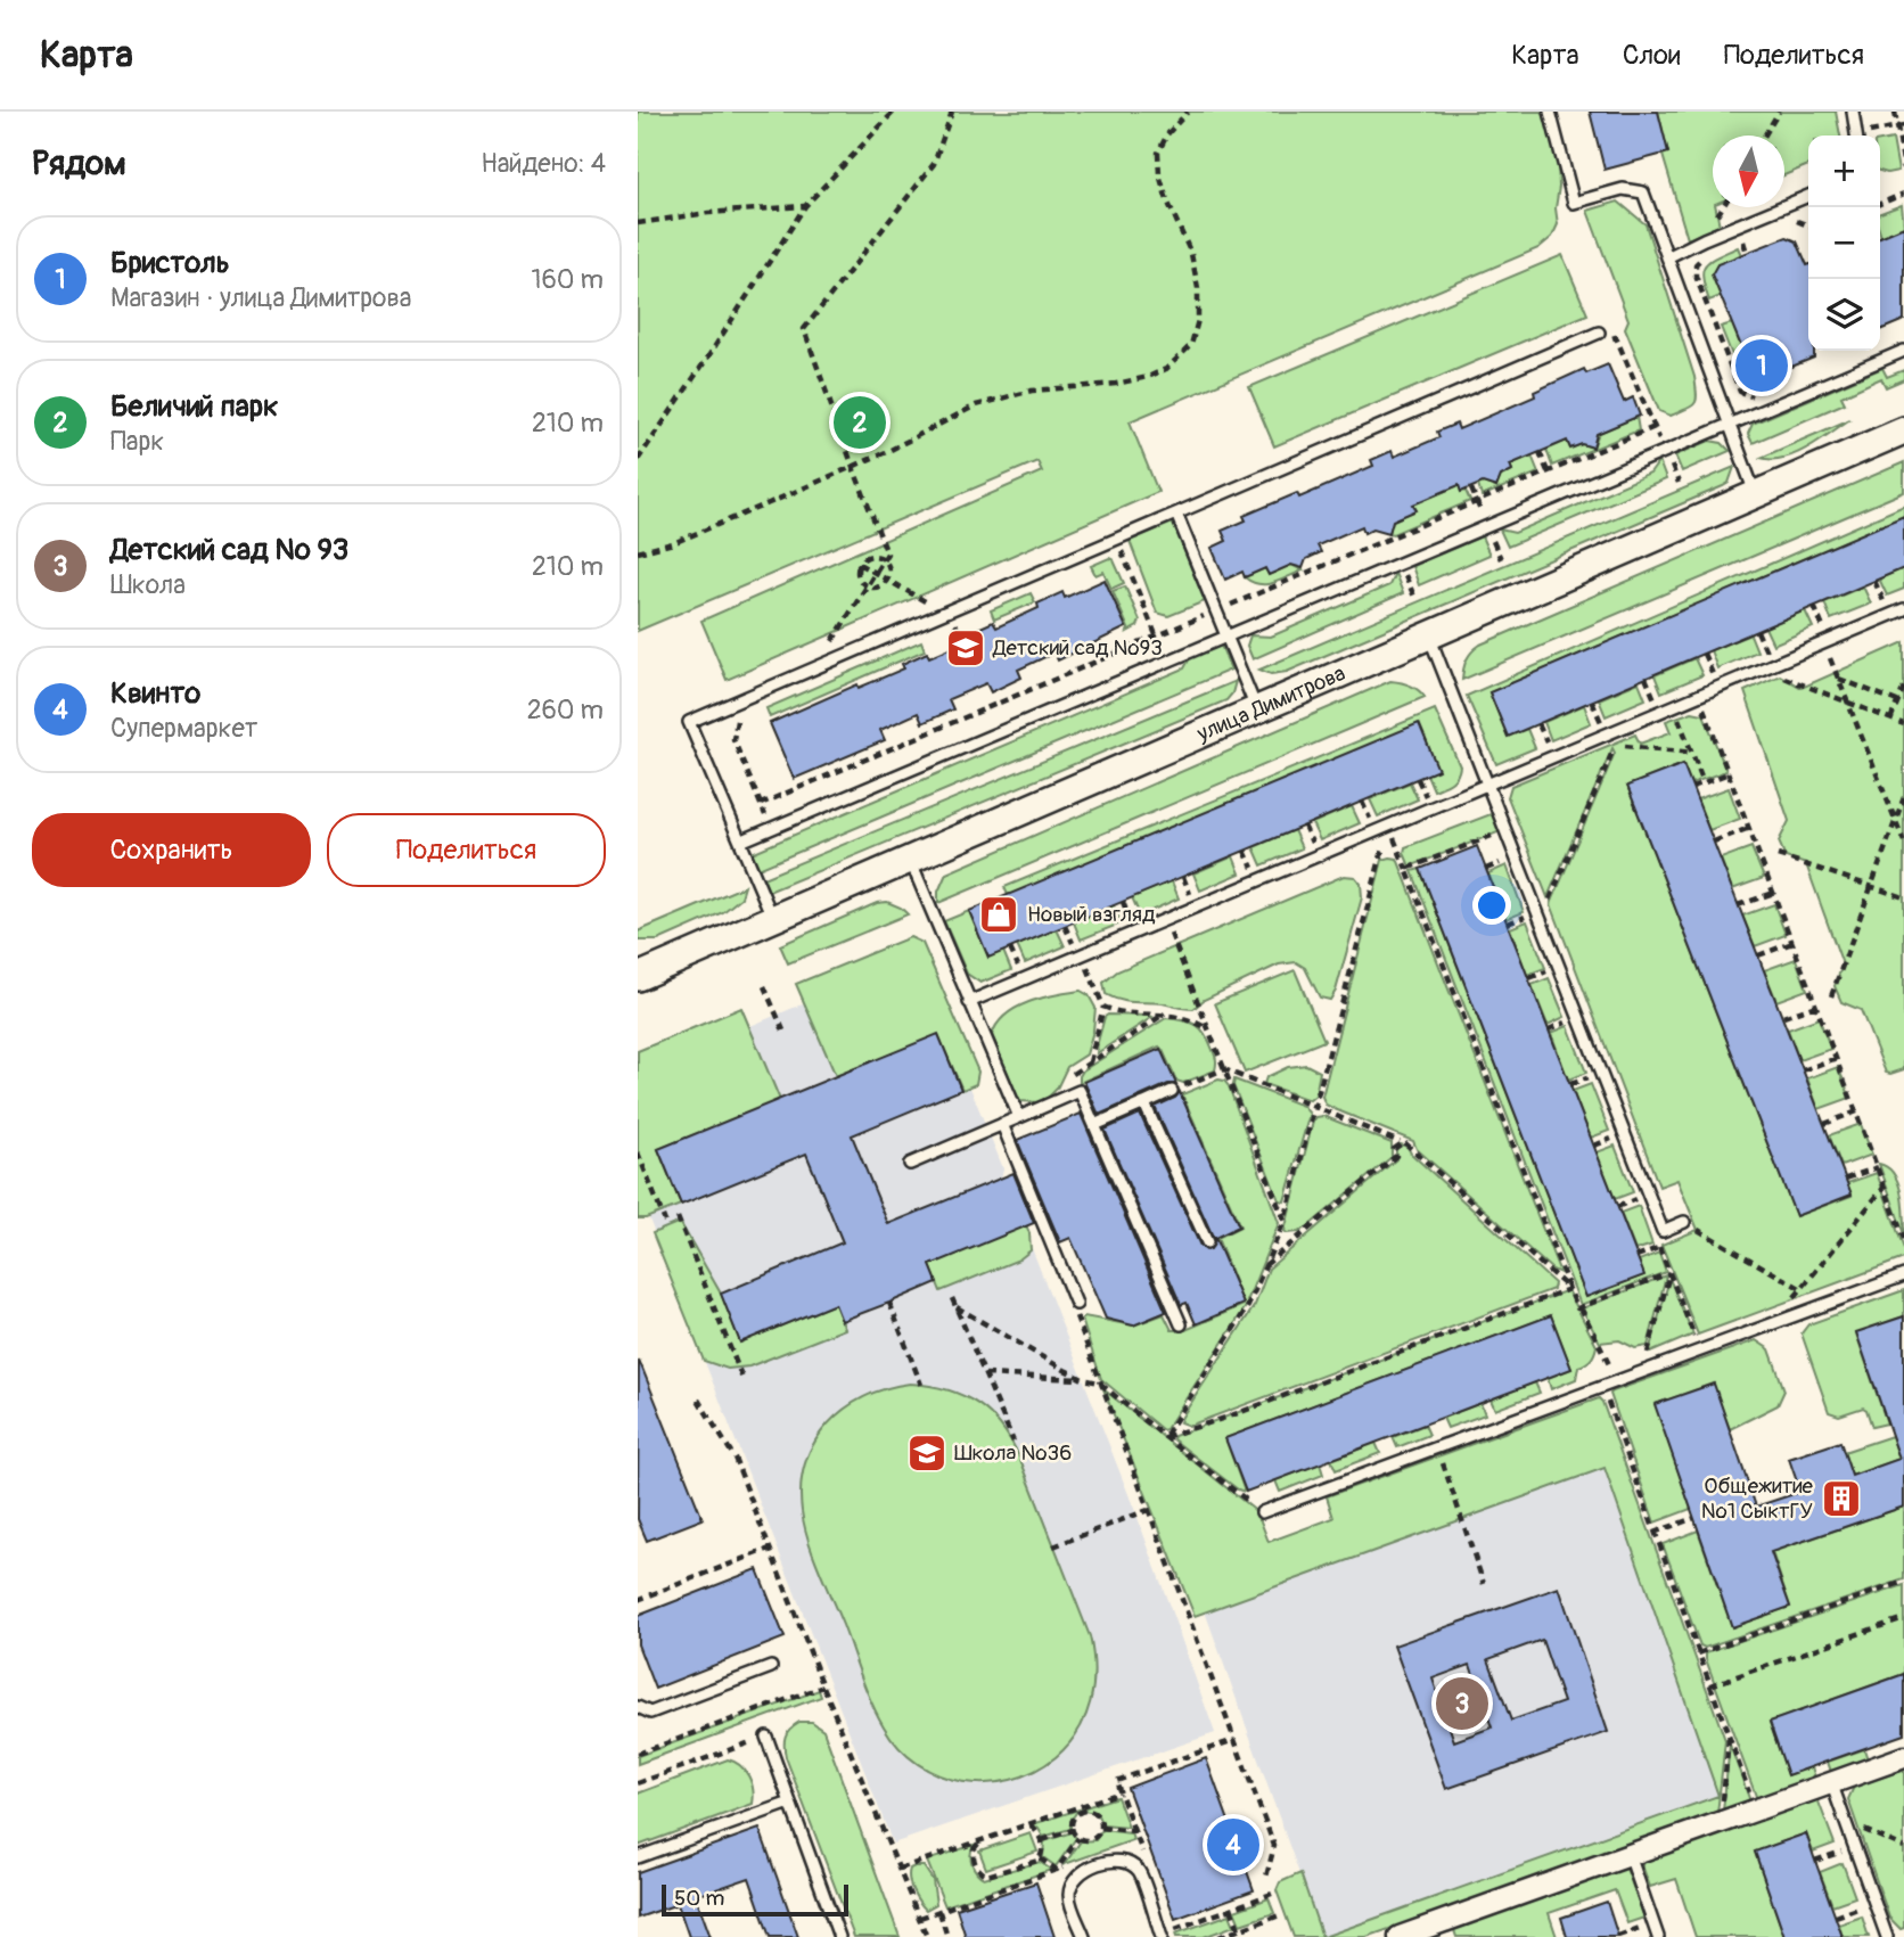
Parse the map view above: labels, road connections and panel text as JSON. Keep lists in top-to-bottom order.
{
  "streets": {
    "street": ["улица Димитрова"]
  },
  "places": {
    "school or university": ["Детский сад №93", "Школа №36"],
    "shop": ["Новый взгляд"],
    "building": ["Общежитие №1 СыктГУ"]
  },
  "scale_bar": "50 m",
  "north": "bottom",
  "page": {
    "header": "Карта",
    "nav": ["Карта", "Слои", "Поделиться"],
    "heading": ["Рядом", "Найдено: 4"],
    "map_buttons": ["+", "−"],
    "list": [
      {
        "mark": "1",
        "name": "Бристоль",
        "note": "Магазин · улица Димитрова",
        "value": "160 m"
      },
      {
        "mark": "2",
        "name": "Беличий парк",
        "note": "Парк",
        "value": "210 m"
      },
      {
        "mark": "3",
        "name": "Детский сад № 93",
        "note": "Школа",
        "value": "210 m"
      },
      {
        "mark": "4",
        "name": "Квинто",
        "note": "Супермаркет",
        "value": "260 m"
      }
    ],
    "pins": [
      "1",
      "2",
      "3",
      "4"
    ],
    "buttons": ["Сохранить", "Поделиться"],
    "scale": "50 m"
  }
}
